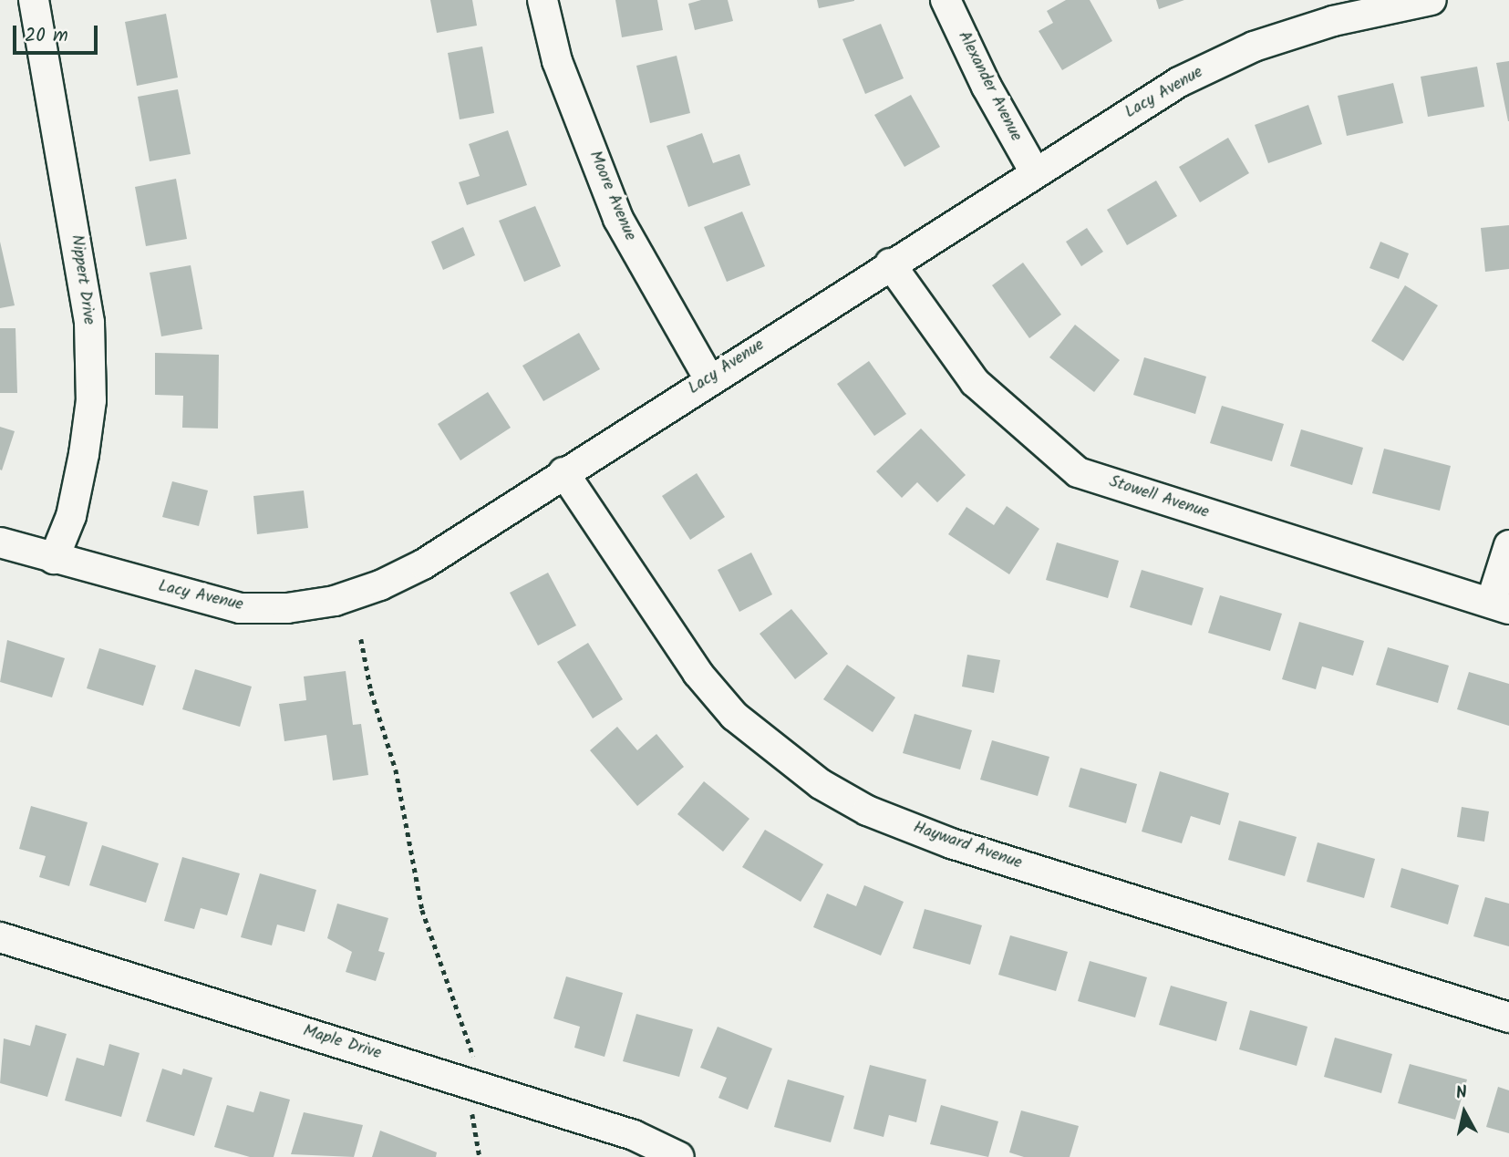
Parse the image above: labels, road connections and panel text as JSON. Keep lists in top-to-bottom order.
{
  "streets": {
    "street": [
      "Alexander Avenue",
      "Lacy Avenue",
      "Moore Avenue",
      "Nippert Drive",
      "Stowell Avenue",
      "Hayward Avenue",
      "Maple Drive"
    ]
  },
  "crossings": [
    ["Alexander Avenue", "Lacy Avenue"],
    ["Lacy Avenue", "Moore Avenue"],
    ["Lacy Avenue", "Nippert Drive"],
    ["Lacy Avenue", "Stowell Avenue"],
    ["Lacy Avenue", "Hayward Avenue"]
  ],
  "scale_bar": "20 m",
  "north": "top"
}
